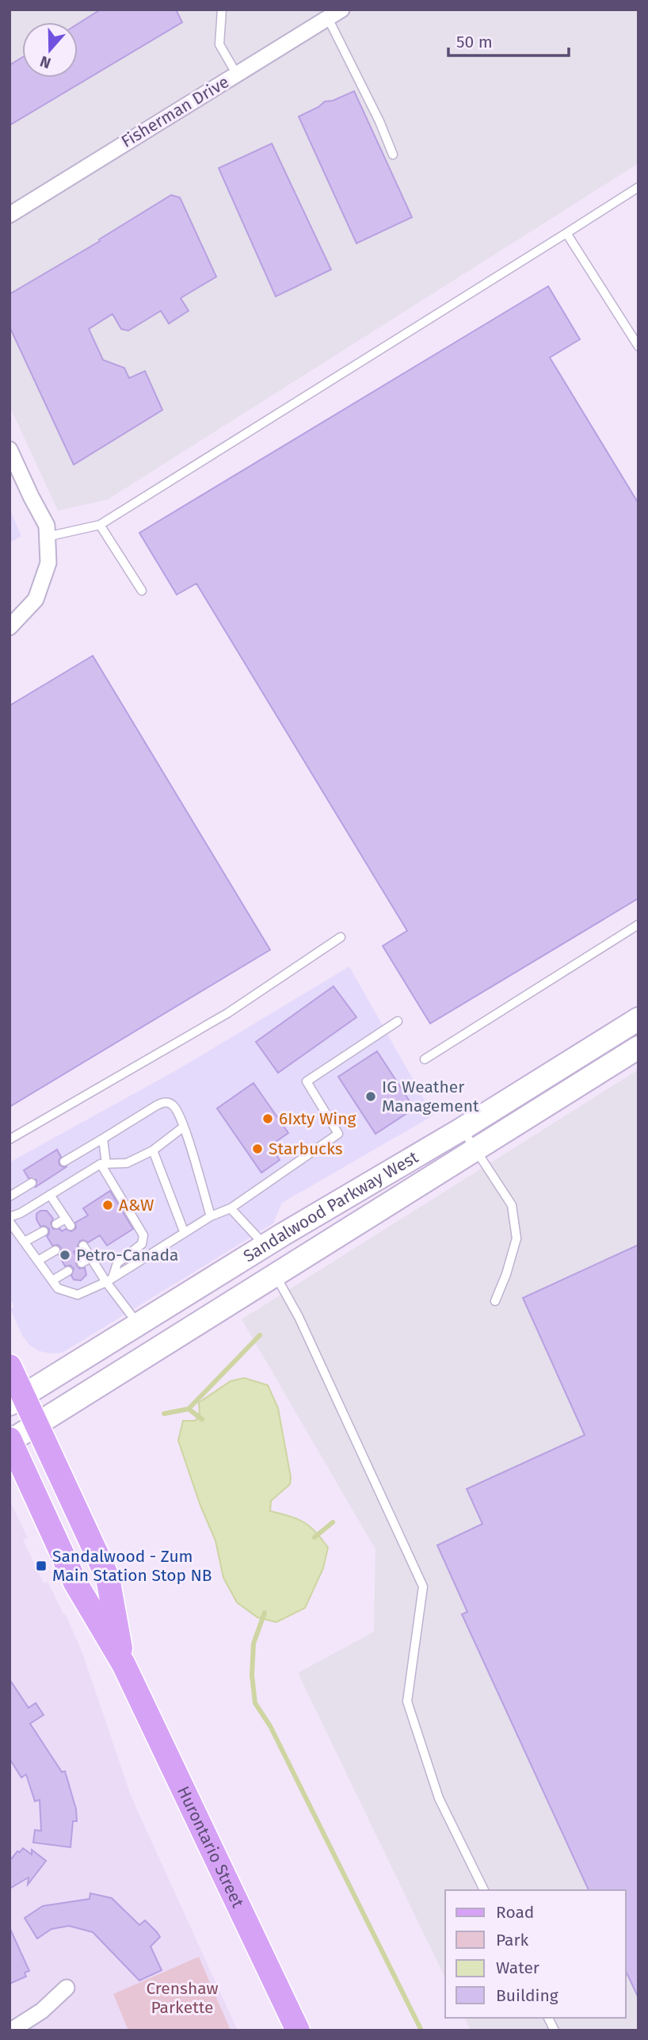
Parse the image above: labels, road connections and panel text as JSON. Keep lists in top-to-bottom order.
{
  "streets": {
    "main road": ["Sandalwood Parkway West", "Hurontario Street"],
    "street": ["Fisherman Drive"]
  },
  "crossings": [
    ["Sandalwood Parkway West", "Hurontario Street"]
  ],
  "parks": ["Crenshaw Parkette"],
  "places": {
    "other": [
      "IG Weather Management",
      "6Ixty Wing",
      "Starbucks",
      "A&W",
      "Petro-Canada"
    ],
    "transit": ["Sandalwood - Zum Main Station Stop NB"]
  },
  "legend": [
    "Road",
    "Park",
    "Water",
    "Building"
  ],
  "scale_bar": "50 m",
  "north": "bottom"
}
